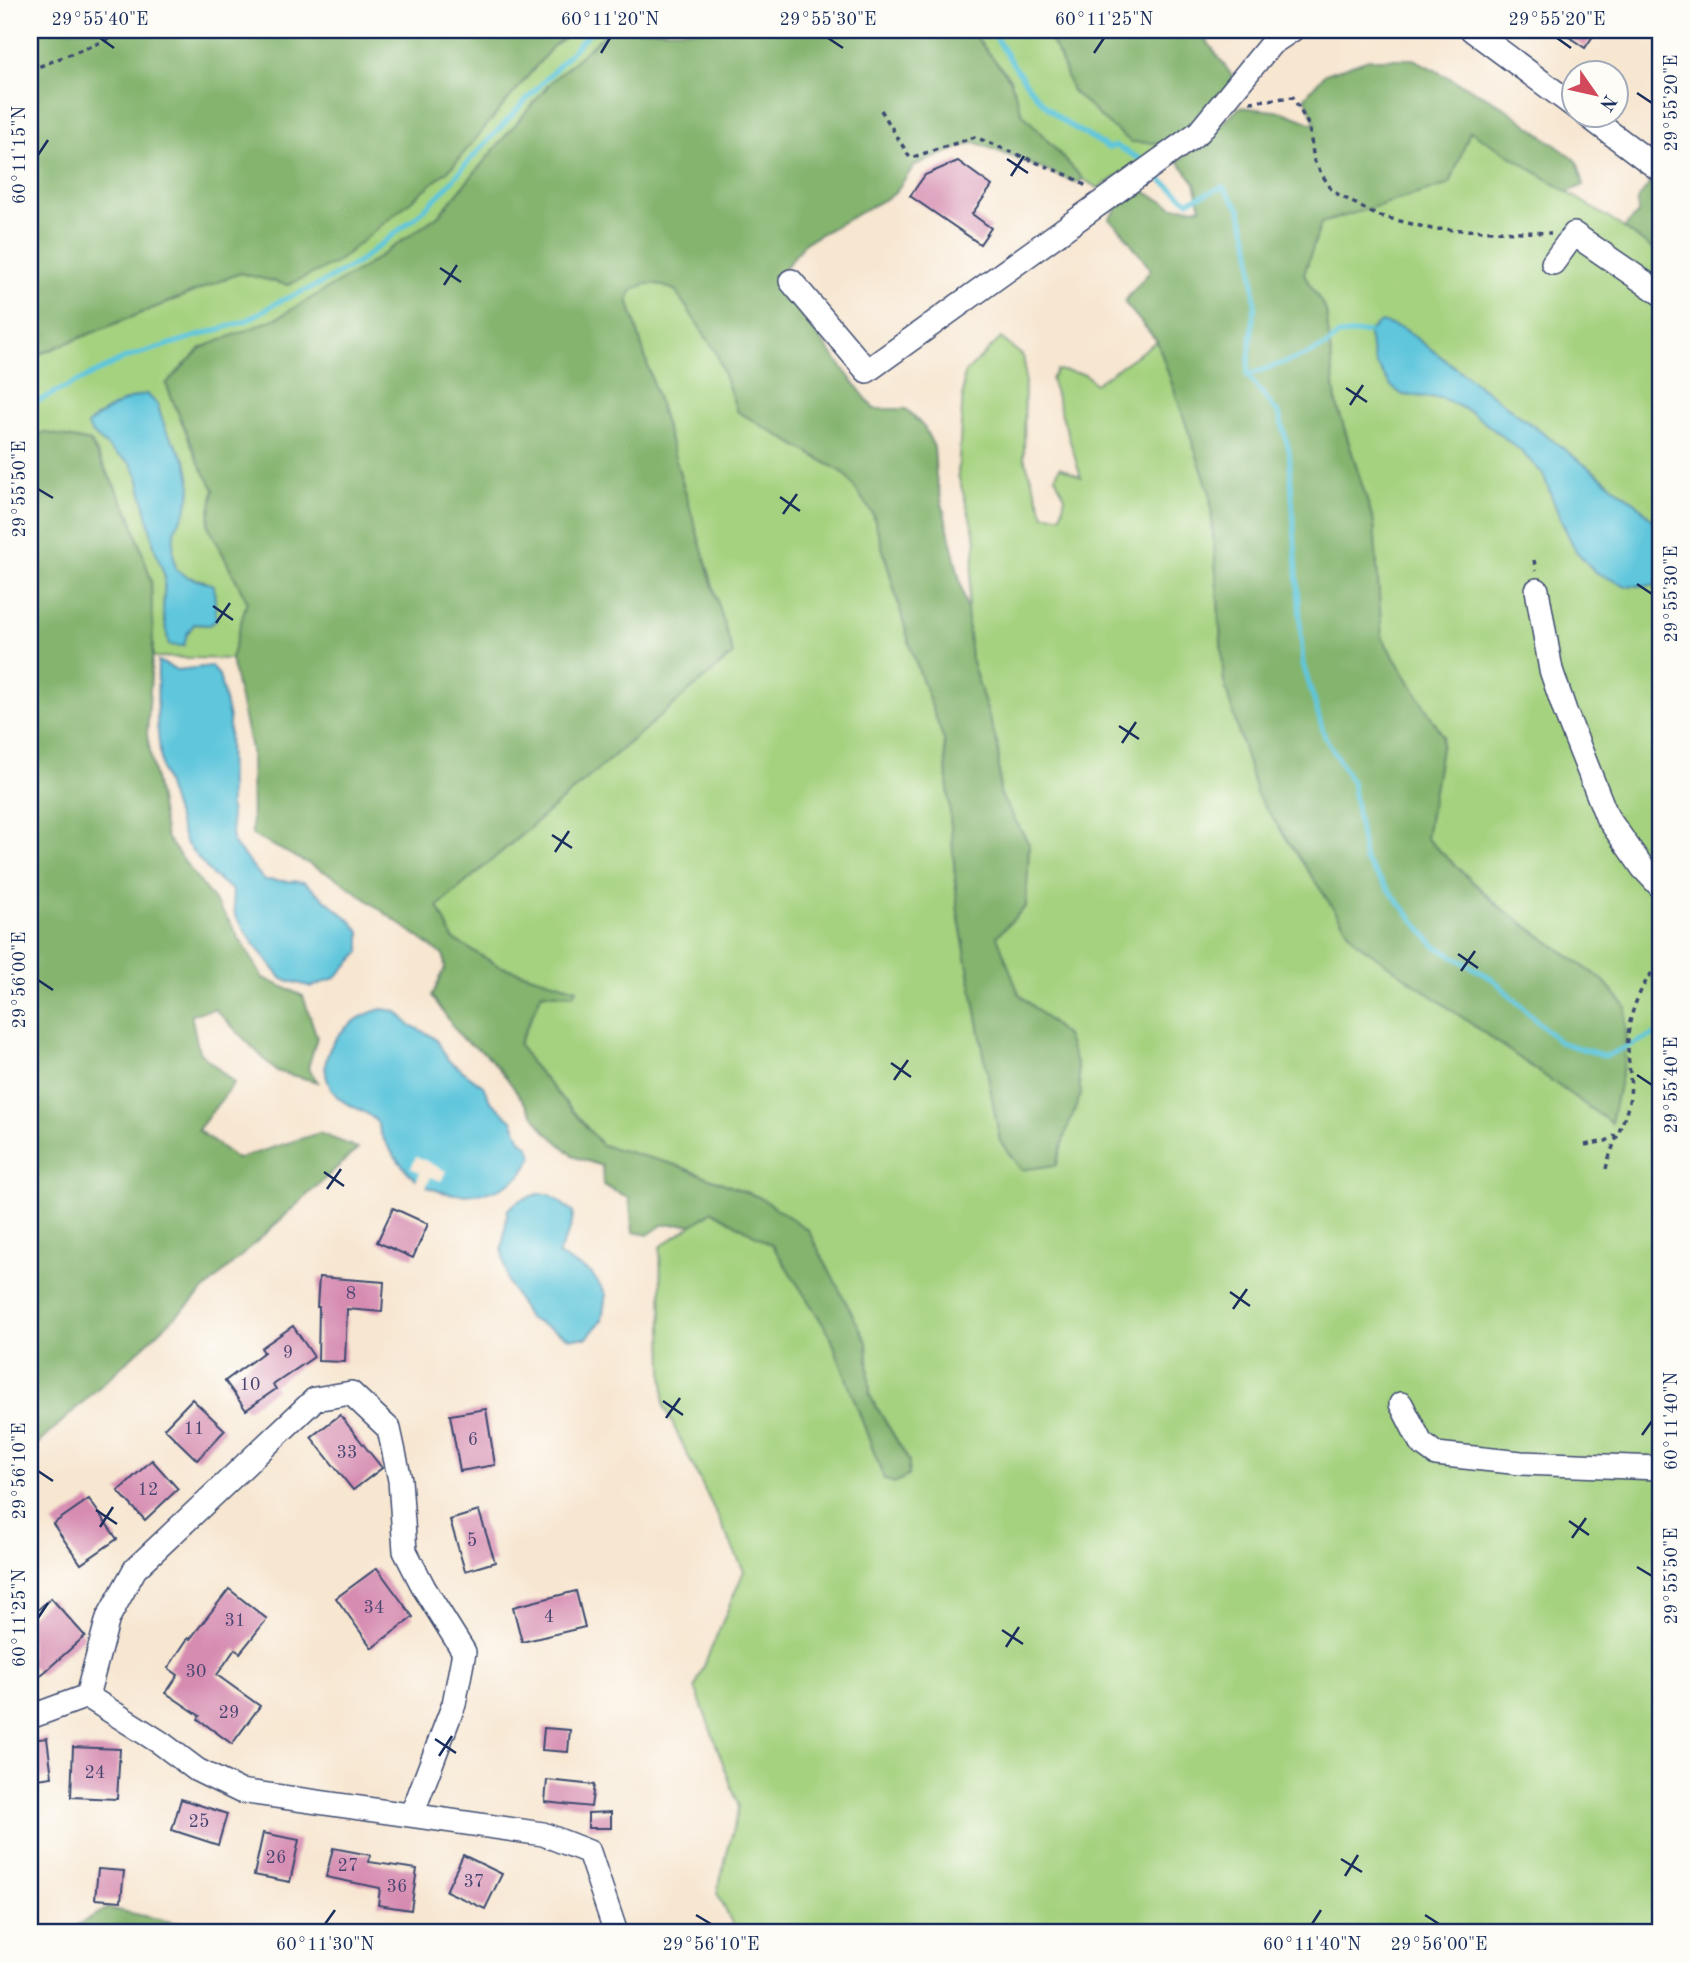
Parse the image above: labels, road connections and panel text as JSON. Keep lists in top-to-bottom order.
{
  "house_numbers": [
    "8",
    "9",
    "10",
    "11",
    "6",
    "33",
    "12",
    "5",
    "34",
    "4",
    "31",
    "30",
    "29",
    "24",
    "25",
    "26",
    "27",
    "37",
    "36"
  ],
  "north": "bottom right",
  "coordinates": [
    "29°55'40\"E",
    "60°11'20\"N",
    "29°55'30\"E",
    "60°11'25\"N",
    "29°55'20\"E",
    "60°11'15\"N",
    "29°55'50\"E",
    "29°56'00\"E",
    "60°11'40\"N",
    "29°56'10\"E",
    "60°11'30\"N"
  ]
}
